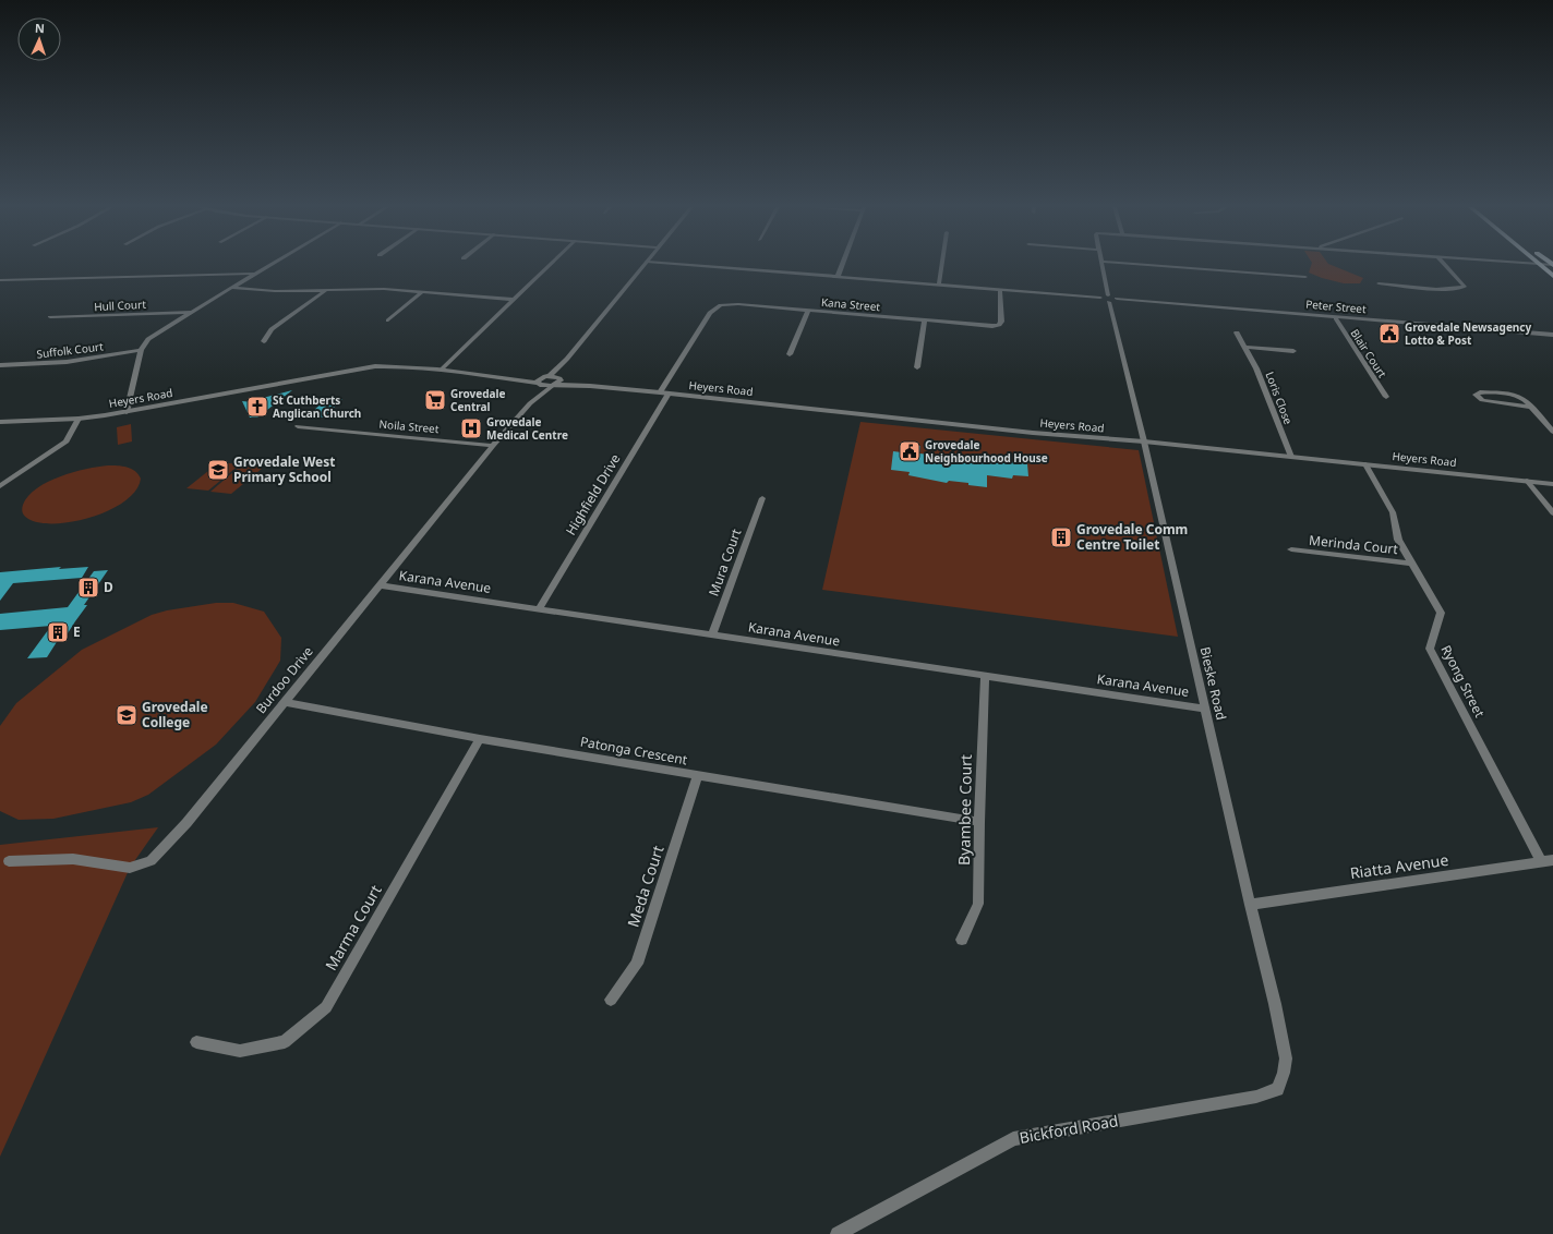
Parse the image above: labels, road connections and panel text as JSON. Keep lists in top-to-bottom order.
{
  "streets": {
    "street": [
      "Kana Street",
      "Hull Court",
      "Peter Street",
      "Suffolk Court",
      "Blair Court",
      "Heyers Road",
      "Loris Close",
      "Noila Street",
      "Highfield Drive",
      "Merinda Court",
      "Mura Court",
      "Karana Avenue",
      "Burdoo Drive",
      "Ryong Street",
      "Bieske Road",
      "Patonga Crescent",
      "Byambee Court",
      "Riatta Avenue",
      "Meda Court",
      "Marma Court",
      "Bickford Road"
    ]
  },
  "crossings": [
    ["Kana Street", "Peter Street"],
    ["Kana Street", "Heyers Road"],
    ["Peter Street", "Bieske Road"],
    ["Heyers Road", "Loris Close"],
    ["Heyers Road", "Highfield Drive"],
    ["Heyers Road", "Burdoo Drive"],
    ["Heyers Road", "Ryong Street"],
    ["Heyers Road", "Bieske Road"],
    ["Noila Street", "Burdoo Drive"],
    ["Highfield Drive", "Karana Avenue"],
    ["Merinda Court", "Ryong Street"],
    ["Mura Court", "Karana Avenue"],
    ["Karana Avenue", "Burdoo Drive"],
    ["Karana Avenue", "Bieske Road"],
    ["Karana Avenue", "Byambee Court"],
    ["Burdoo Drive", "Patonga Crescent"],
    ["Ryong Street", "Riatta Avenue"],
    ["Bieske Road", "Riatta Avenue"],
    ["Bieske Road", "Bickford Road"],
    ["Patonga Crescent", "Byambee Court"],
    ["Patonga Crescent", "Meda Court"],
    ["Patonga Crescent", "Marma Court"]
  ],
  "places": {
    "public building": ["Grovedale Newsagency Lotto & Post", "Grovedale Neighbourhood House"],
    "supermarket": ["Grovedale Central"],
    "church": ["St Cuthberts Anglican Church"],
    "hospital": ["Grovedale Medical Centre"],
    "school or university": ["Grovedale West Primary School", "Grovedale College"],
    "building": ["Grovedale Comm Centre Toilet", "D", "E"]
  },
  "north": "top"
}
